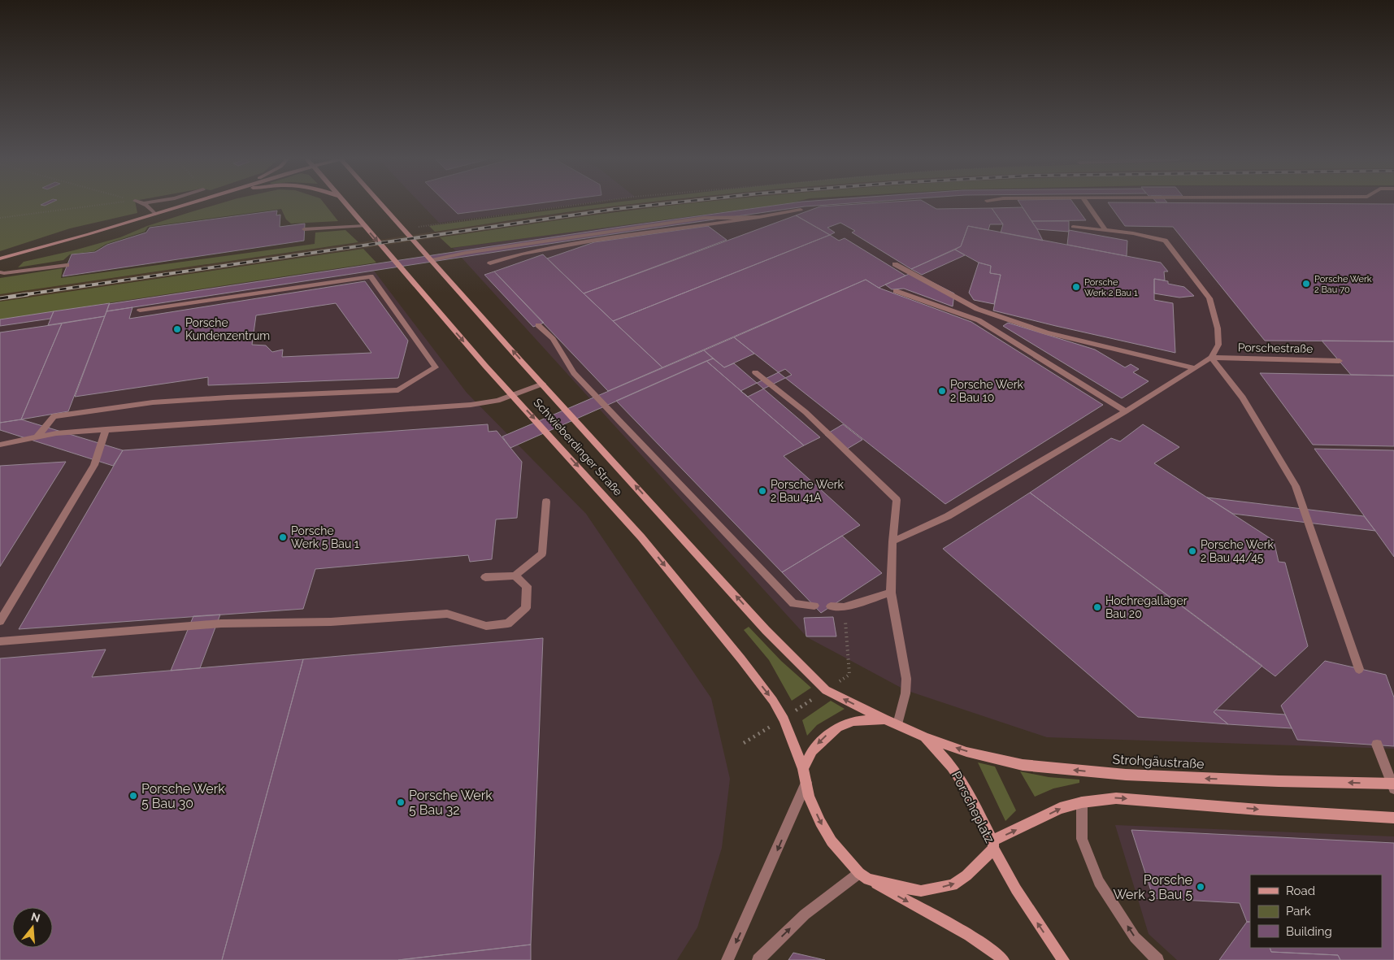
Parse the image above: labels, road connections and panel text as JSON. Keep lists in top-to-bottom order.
{
  "streets": {
    "main road": ["Schwieberdinger Straße", "Strohgäustraße", "Porscheplatz"],
    "street": ["Porschestraße"]
  },
  "crossings": [
    ["Schwieberdinger Straße", "Porscheplatz"],
    ["Strohgäustraße", "Porscheplatz"]
  ],
  "places": [
    "Porsche Werk 2 Bau 70",
    "Porsche Werk 2 Bau 1",
    "Porsche Kundenzentrum",
    "Porsche Werk 2 Bau 10",
    "Porsche Werk 2 Bau 41A",
    "Porsche Werk 5 Bau 1",
    "Porsche Werk 2 Bau 44/45",
    "Hochregallager Bau 20",
    "Porsche Werk 5 Bau 30",
    "Porsche Werk 5 Bau 32",
    "Porsche Werk 3 Bau 5"
  ],
  "legend": ["Road", "Park", "Building"],
  "north": "top"
}
